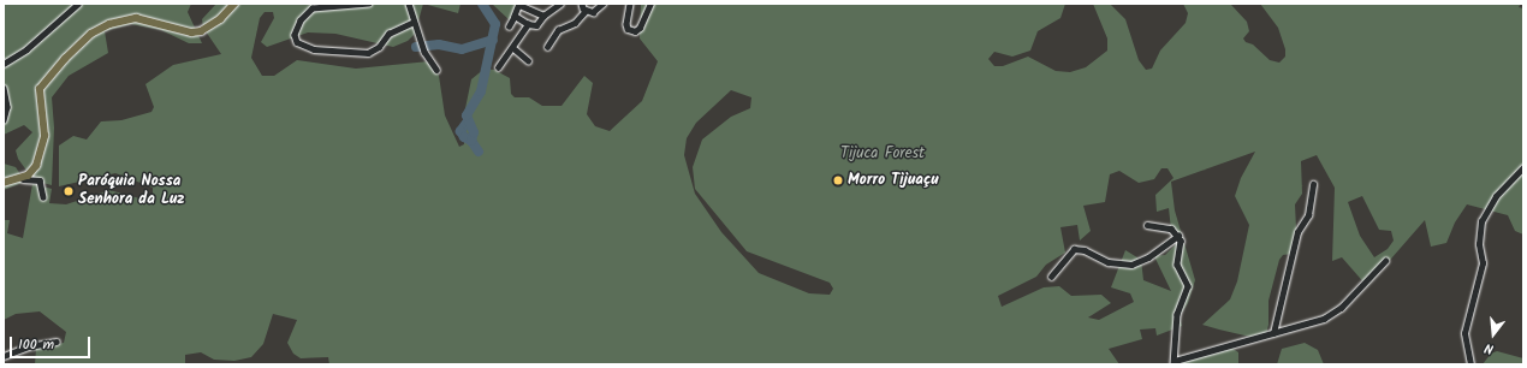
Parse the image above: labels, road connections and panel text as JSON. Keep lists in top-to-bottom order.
{
  "parks": ["Tijuca Forest"],
  "places": ["Morro Tijuaçu", "Paróquia Nossa Senhora da Luz"],
  "scale_bar": "100 m",
  "north": "bottom"
}
